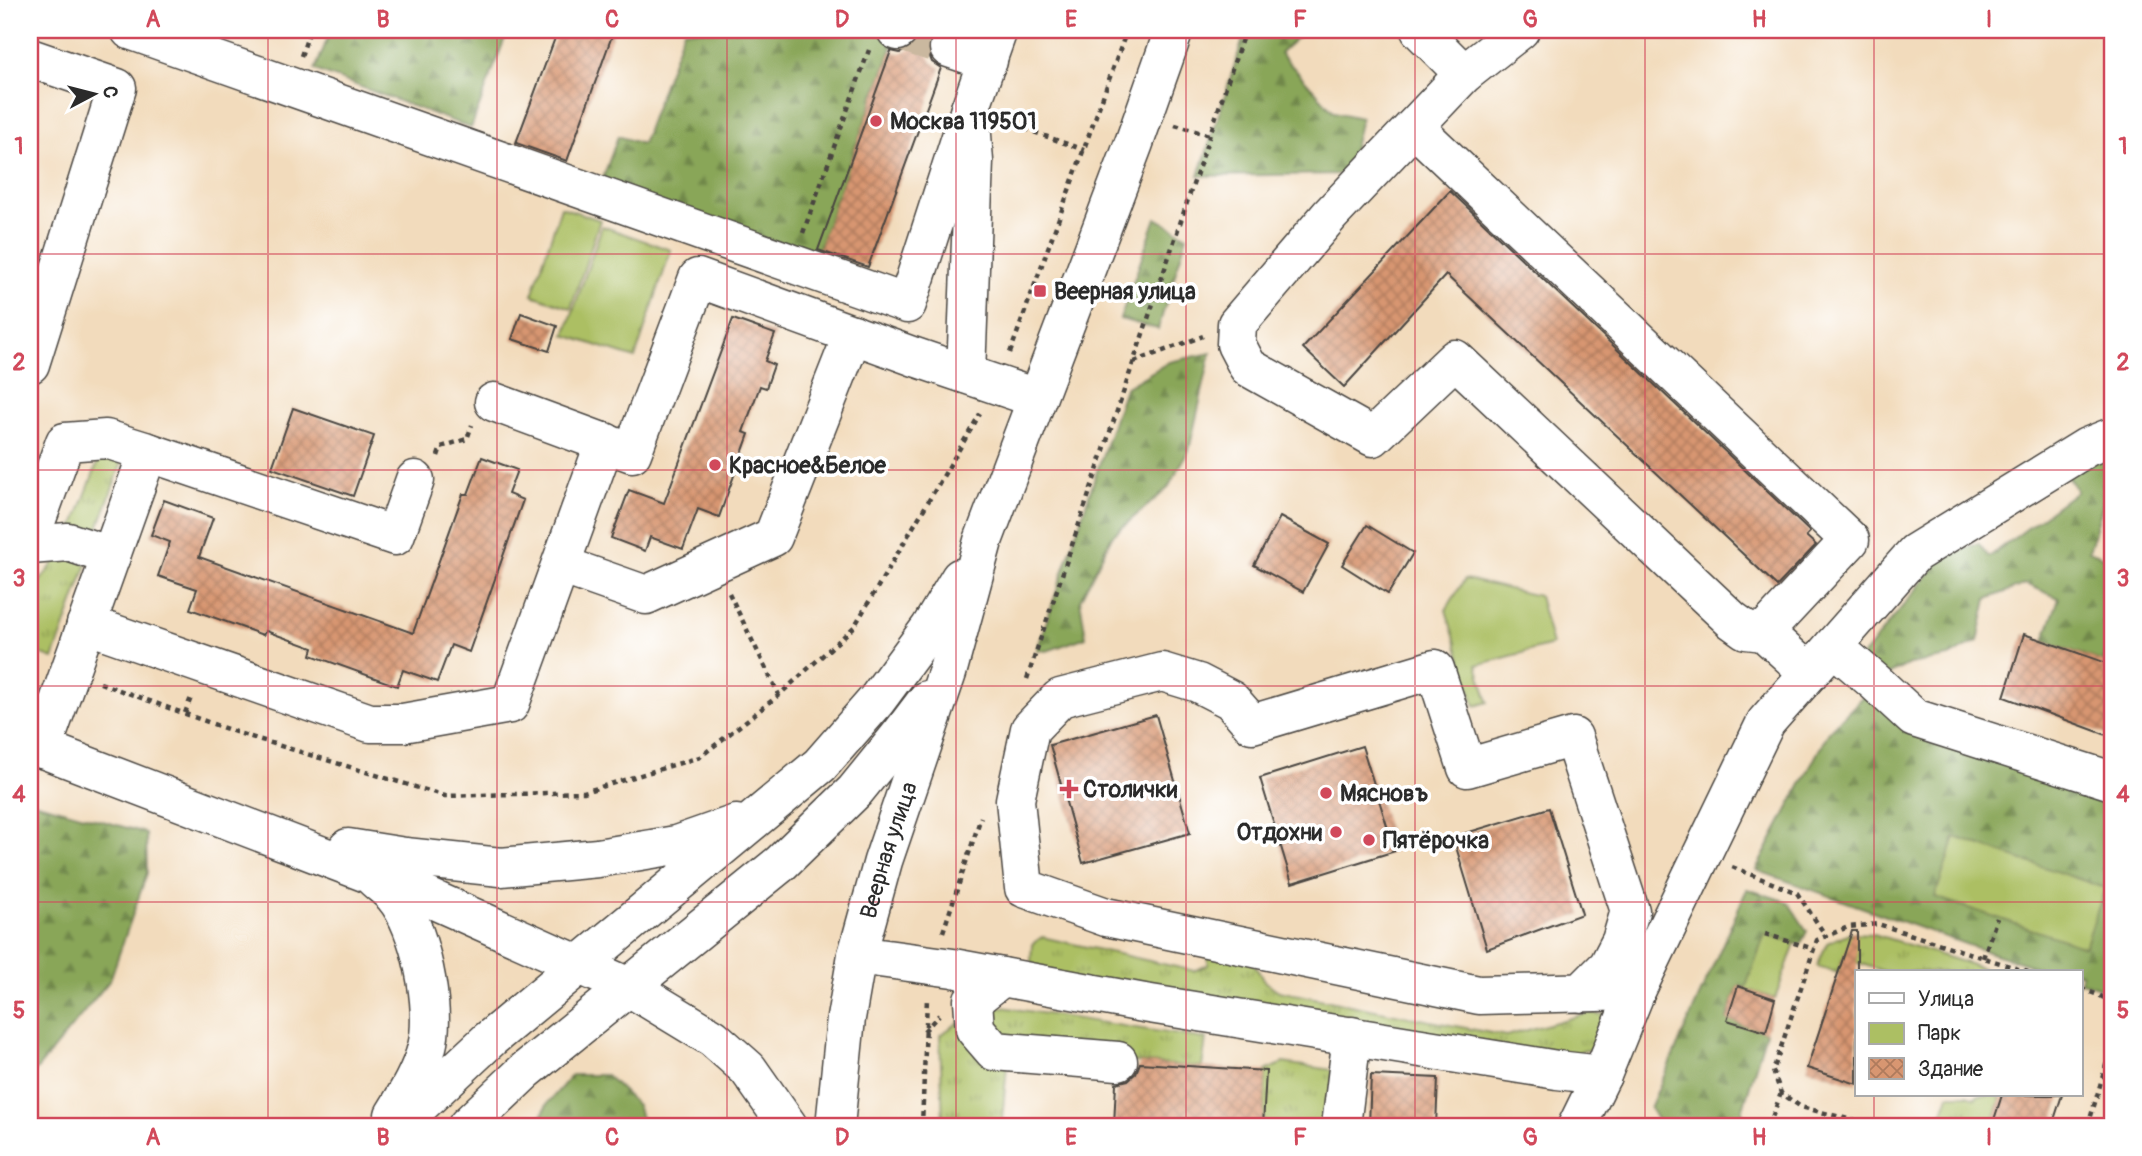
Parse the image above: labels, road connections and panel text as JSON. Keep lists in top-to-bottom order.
{
  "streets": {
    "street": ["Веерная улица"]
  },
  "places": {
    "other": [
      "Москва 119501",
      "Красное&Белое",
      "Мясновъ",
      "Отдохни",
      "Пятёрочка"
    ],
    "transit": ["Веерная улица"],
    "health": ["Столички"]
  },
  "legend": ["Улица", "Парк", "Здание"],
  "north": "right",
  "grid": {
    "columns": [
      "A",
      "B",
      "C",
      "D",
      "E",
      "F",
      "G",
      "H",
      "I"
    ],
    "rows": [
      "1",
      "2",
      "3",
      "4",
      "5"
    ]
  }
}
